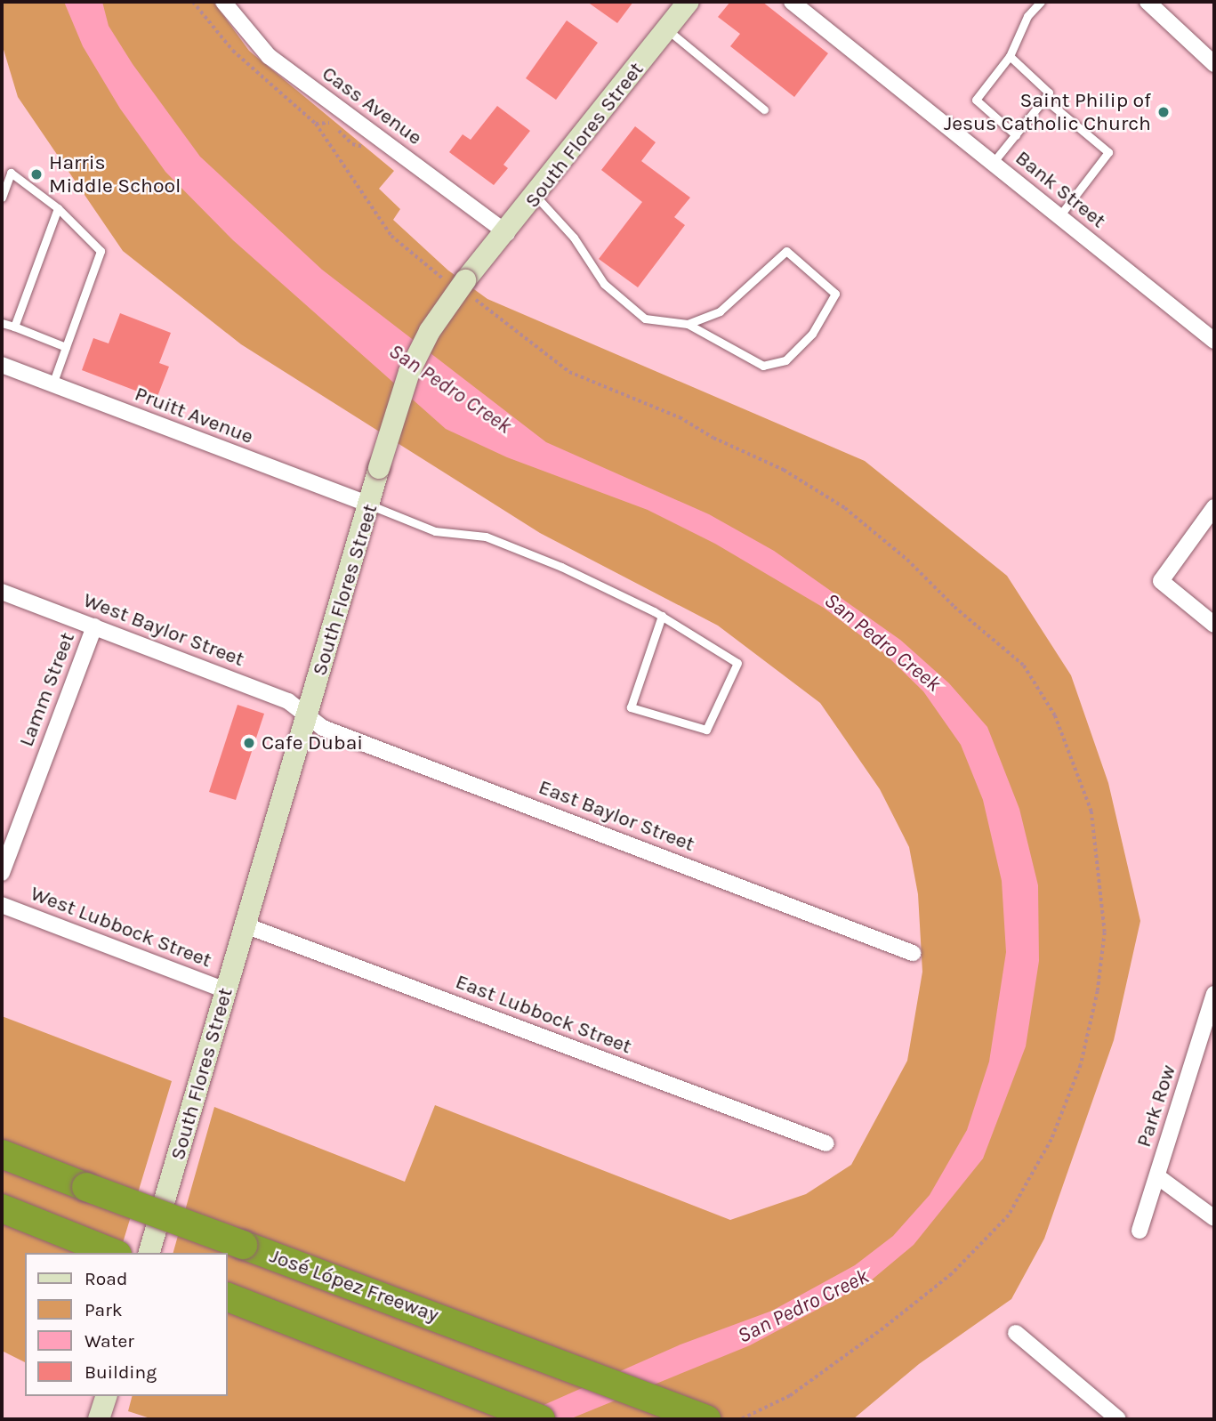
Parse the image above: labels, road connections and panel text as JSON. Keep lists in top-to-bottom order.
{
  "streets": {
    "highway": ["José López Freeway"],
    "main road": ["South Flores Street"],
    "street": [
      "Cass Avenue",
      "Bank Street",
      "Pruitt Avenue",
      "West Baylor Street",
      "Lamm Street",
      "East Baylor Street",
      "West Lubbock Street",
      "East Lubbock Street",
      "Park Row"
    ]
  },
  "crossings": [
    ["Cass Avenue", "South Flores Street"],
    ["South Flores Street", "Pruitt Avenue"],
    ["South Flores Street", "West Baylor Street"],
    ["South Flores Street", "East Baylor Street"],
    ["South Flores Street", "West Lubbock Street"],
    ["South Flores Street", "East Lubbock Street"],
    ["West Baylor Street", "Lamm Street"],
    ["West Baylor Street", "East Baylor Street"]
  ],
  "water": ["San Pedro Creek"],
  "places": ["Saint Philip of Jesus Catholic Church", "Harris Middle School", "Cafe Dubai"],
  "legend": [
    "Road",
    "Park",
    "Water",
    "Building"
  ]
}
